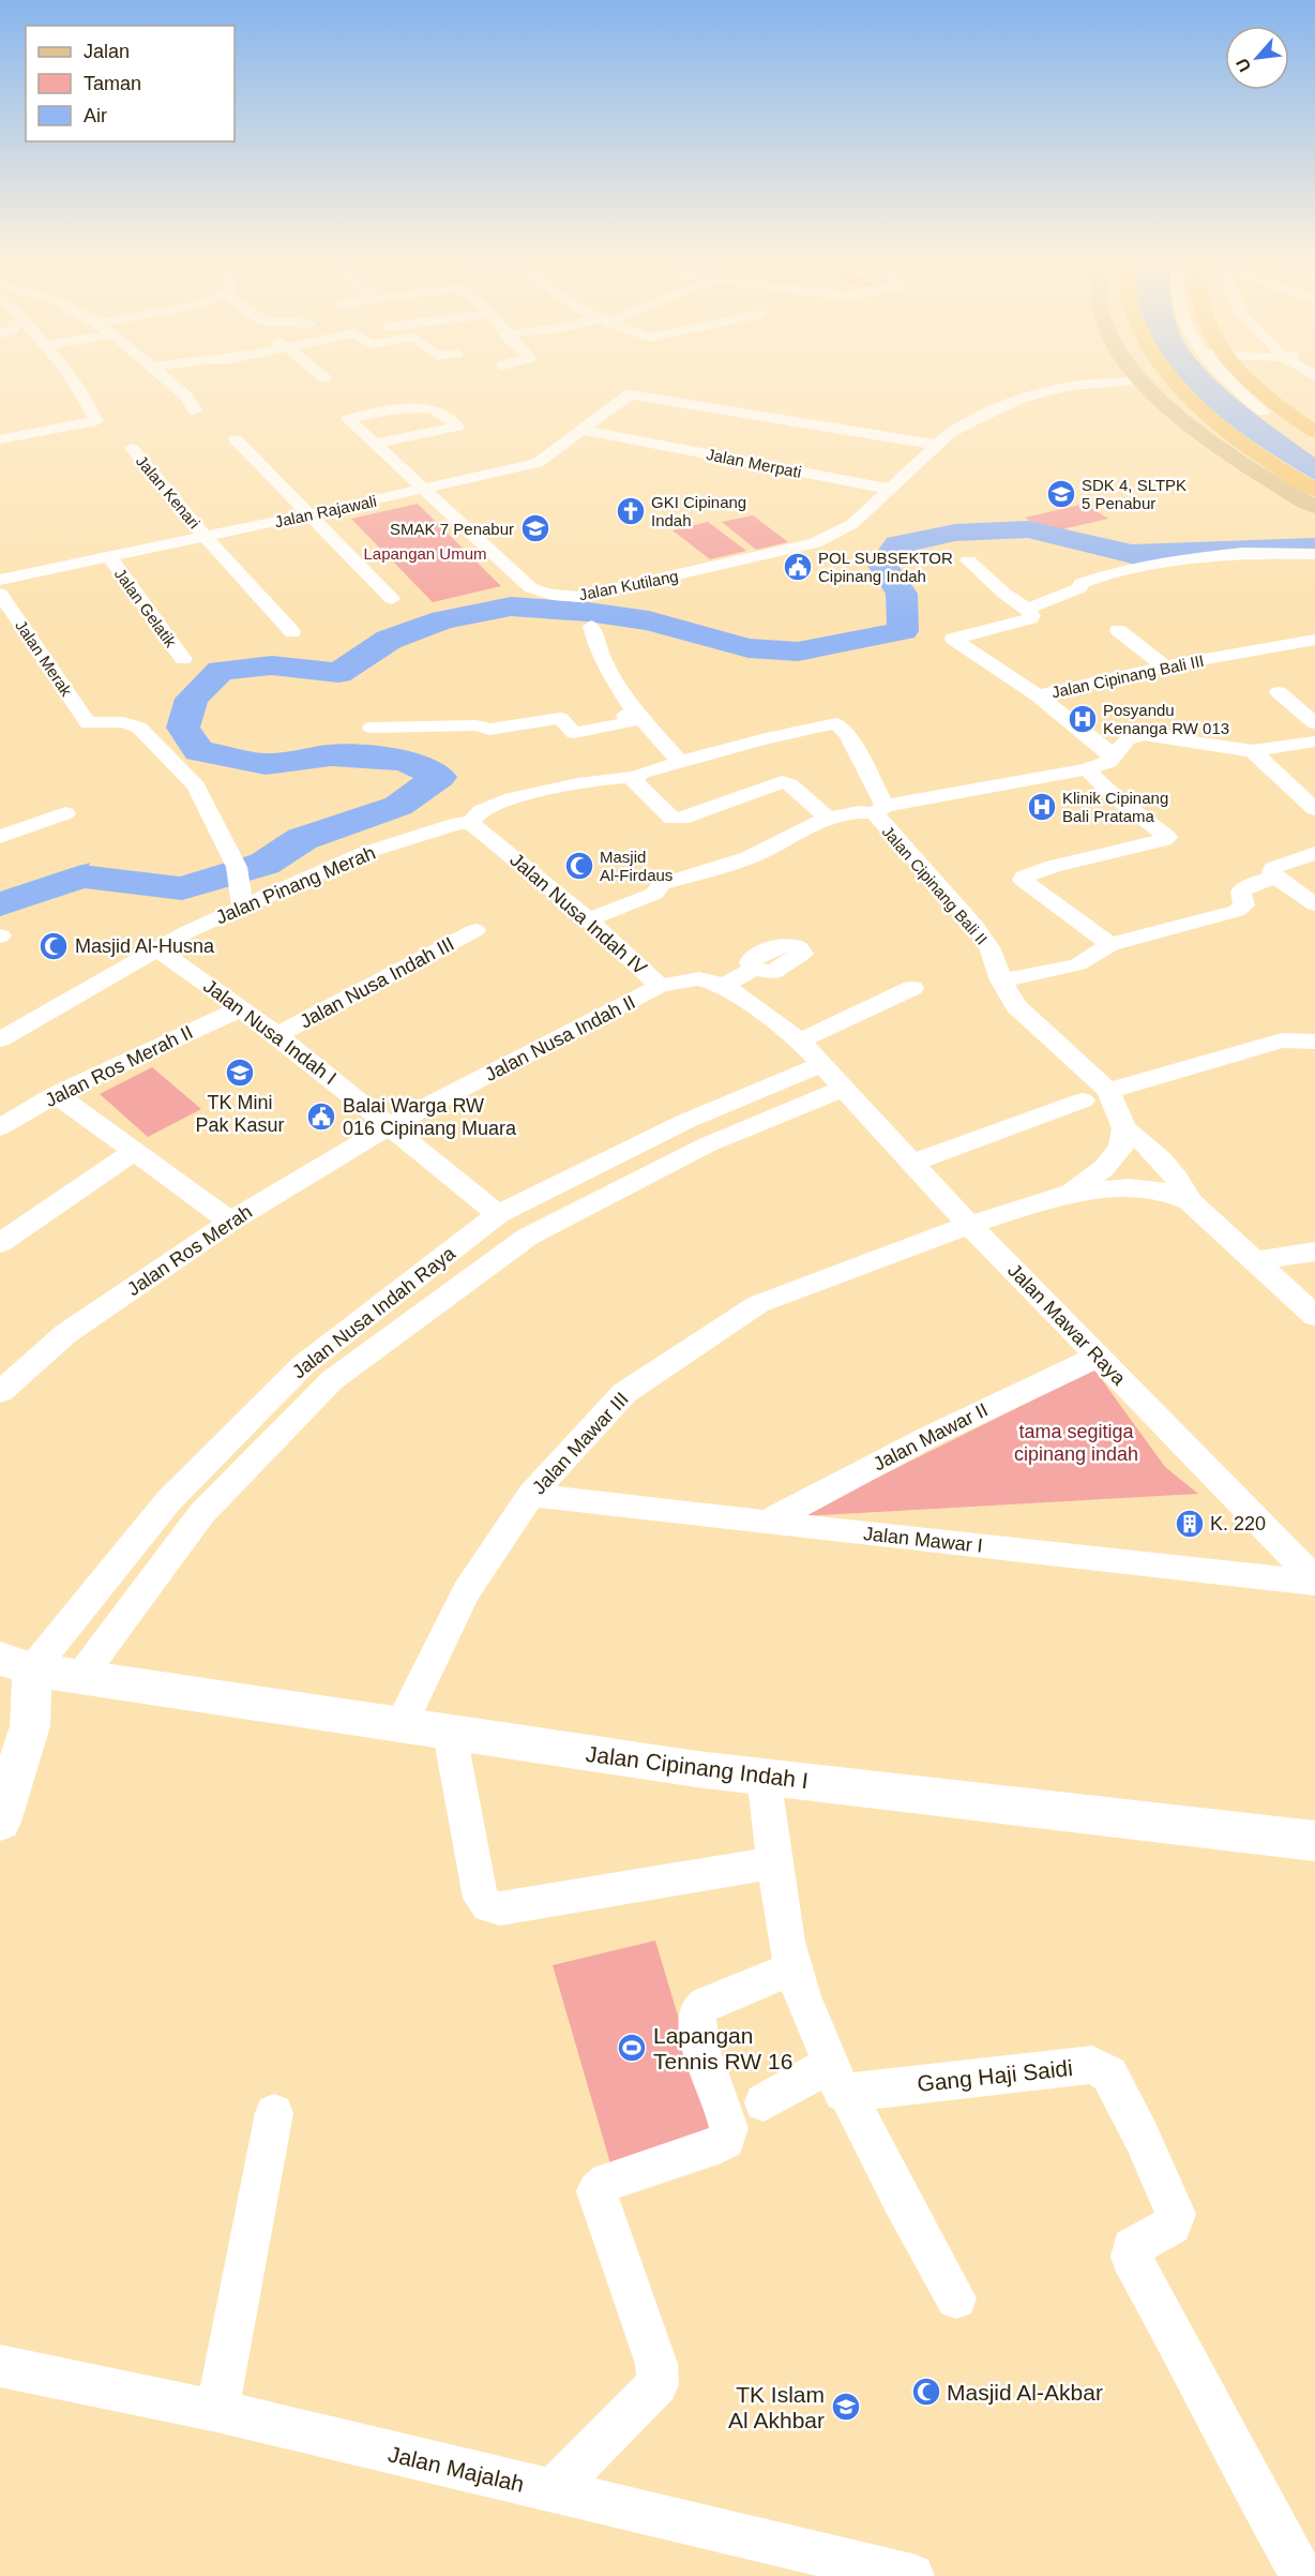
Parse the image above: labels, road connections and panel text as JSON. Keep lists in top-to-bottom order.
{
  "streets": {
    "street": [
      "Jalan Merpati",
      "Jalan Kenari",
      "Jalan Rajawali",
      "Jalan Kutilang",
      "Jalan Gelatik",
      "Jalan Merak",
      "Jalan Cipinang Bali III",
      "Jalan Pinang Merah",
      "Jalan Cipinang Bali II",
      "Jalan Nusa Indah IV",
      "Jalan Nusa Indah III",
      "Jalan Nusa Indah I",
      "Jalan Nusa Indah II",
      "Jalan Ros Merah II",
      "Jalan Ros Merah",
      "Jalan Nusa Indah Raya",
      "Jalan Mawar Raya",
      "Jalan Mawar II",
      "Jalan Mawar III",
      "Jalan Mawar I",
      "Jalan Cipinang Indah I",
      "Gang Haji Saidi",
      "Jalan Majalah"
    ]
  },
  "crossings": [
    ["Jalan Merpati", "Jalan Rajawali"],
    ["Jalan Merpati", "Jalan Kutilang"],
    ["Jalan Kenari", "Jalan Rajawali"],
    ["Jalan Rajawali", "Jalan Kutilang"],
    ["Jalan Rajawali", "Jalan Gelatik"],
    ["Jalan Merak", "Jalan Pinang Merah"],
    ["Jalan Cipinang Bali III", "Jalan Cipinang Bali II"],
    ["Jalan Pinang Merah", "Jalan Cipinang Bali II"],
    ["Jalan Pinang Merah", "Jalan Nusa Indah IV"],
    ["Jalan Pinang Merah", "Jalan Nusa Indah I"],
    ["Jalan Nusa Indah IV", "Jalan Nusa Indah II"],
    ["Jalan Nusa Indah IV", "Jalan Nusa Indah Raya"],
    ["Jalan Nusa Indah IV", "Jalan Mawar Raya"],
    ["Jalan Nusa Indah III", "Jalan Nusa Indah I"],
    ["Jalan Nusa Indah I", "Jalan Nusa Indah II"],
    ["Jalan Nusa Indah I", "Jalan Ros Merah II"],
    ["Jalan Nusa Indah I", "Jalan Ros Merah"],
    ["Jalan Nusa Indah I", "Jalan Nusa Indah Raya"],
    ["Jalan Nusa Indah II", "Jalan Ros Merah"],
    ["Jalan Nusa Indah Raya", "Jalan Mawar Raya"],
    ["Jalan Nusa Indah Raya", "Jalan Cipinang Indah I"],
    ["Jalan Mawar Raya", "Jalan Mawar II"],
    ["Jalan Mawar Raya", "Jalan Mawar III"],
    ["Jalan Mawar Raya", "Jalan Mawar I"],
    ["Jalan Mawar II", "Jalan Mawar I"],
    ["Jalan Mawar III", "Jalan Mawar I"],
    ["Jalan Mawar III", "Jalan Cipinang Indah I"]
  ],
  "parks": ["Lapangan Umum", "tama segitiga cipinang indah"],
  "places": {
    "school or university": [
      "SDK 4, SLTPK 5 Penabur",
      "SMAK 7 Penabur",
      "TK Mini Pak Kasur",
      "TK Islam Al Akhbar"
    ],
    "church": ["GKI Cipinang Indah"],
    "public building": ["POL SUBSEKTOR Cipinang Indah", "Balai Warga RW 016 Cipinang Muara"],
    "hospital": ["Posyandu Kenanga RW 013", "Klinik Cipinang Bali Pratama"],
    "mosque": ["Masjid Al-Firdaus", "Masjid Al-Husna", "Masjid Al-Akbar"],
    "building": ["K. 220"],
    "sports": ["Lapangan Tennis RW 16"]
  },
  "legend": ["Jalan", "Taman", "Air"],
  "north": "bottom left"
}
